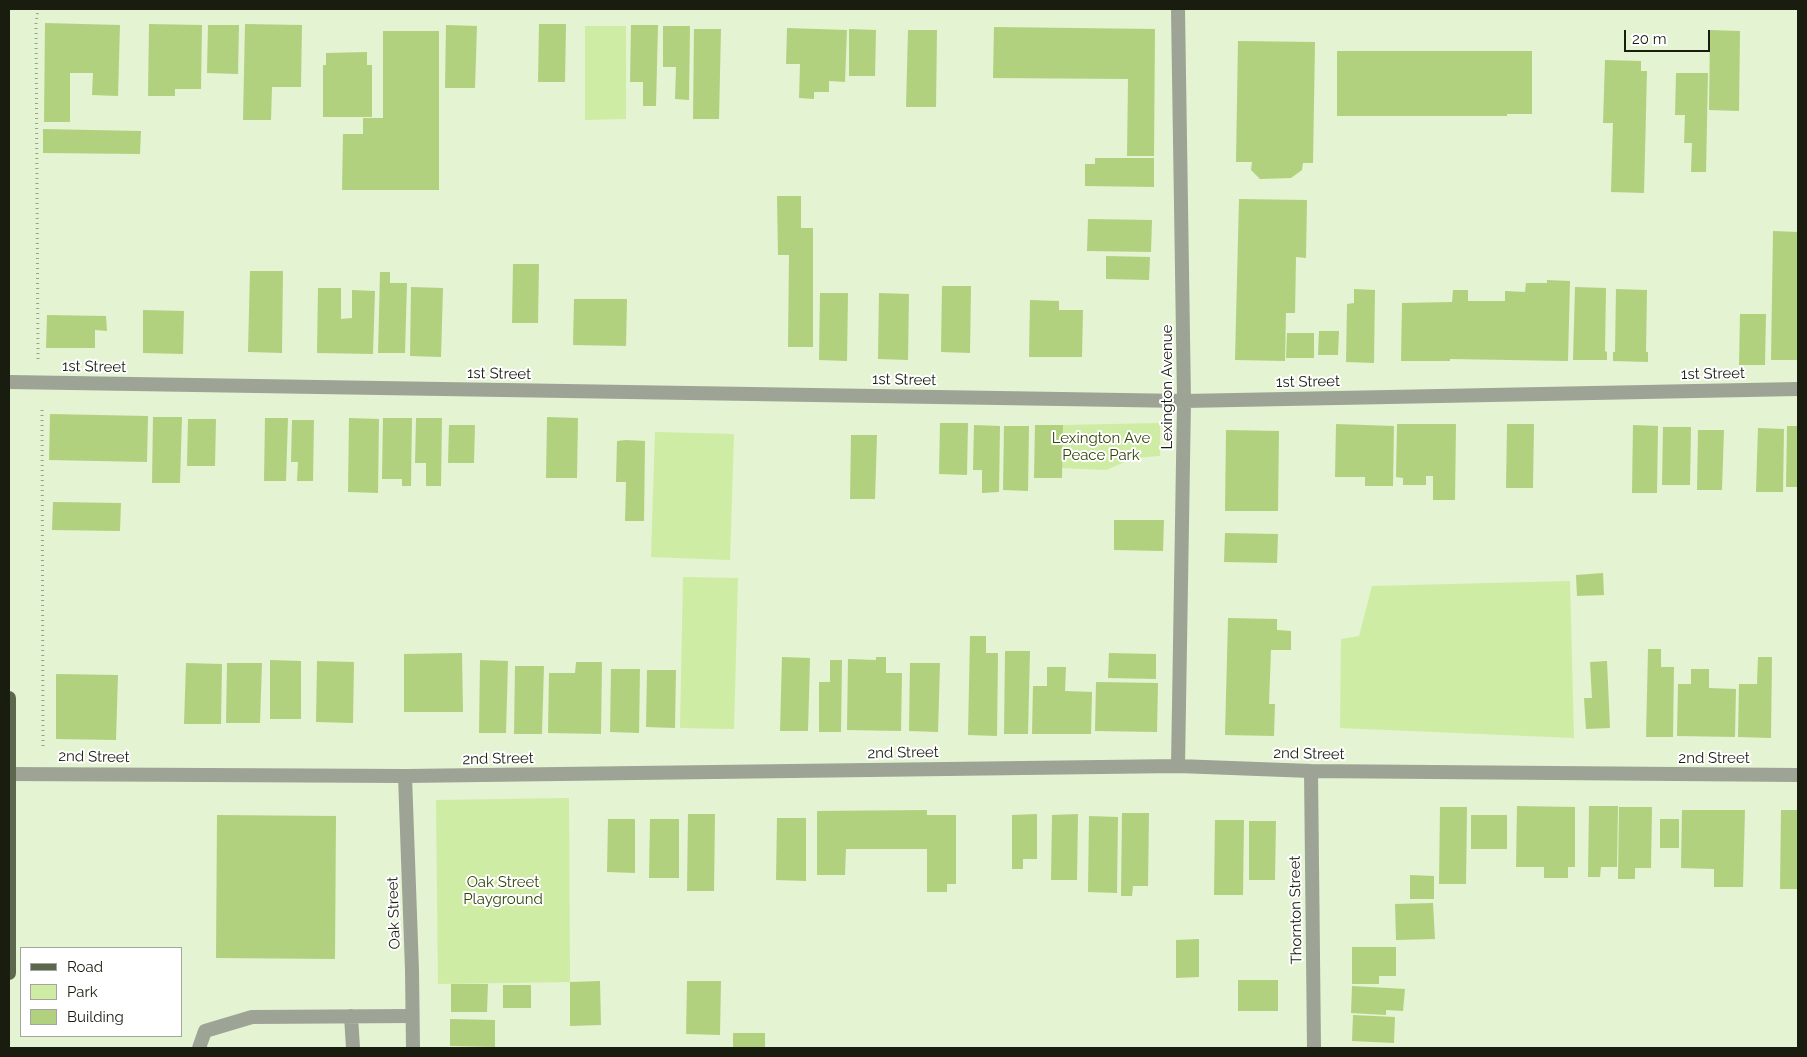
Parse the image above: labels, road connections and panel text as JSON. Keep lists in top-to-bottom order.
{
  "streets": {
    "street": [
      "1st Street",
      "Lexington Avenue",
      "2nd Street",
      "Thornton Street",
      "Oak Street"
    ]
  },
  "crossings": [
    ["1st Street", "Lexington Avenue"],
    ["Lexington Avenue", "2nd Street"],
    ["2nd Street", "Thornton Street"],
    ["2nd Street", "Oak Street"]
  ],
  "parks": ["Lexington Ave Peace Park", "Oak Street Playground"],
  "legend": ["Road", "Park", "Building"],
  "scale_bar": "20 m"
}
